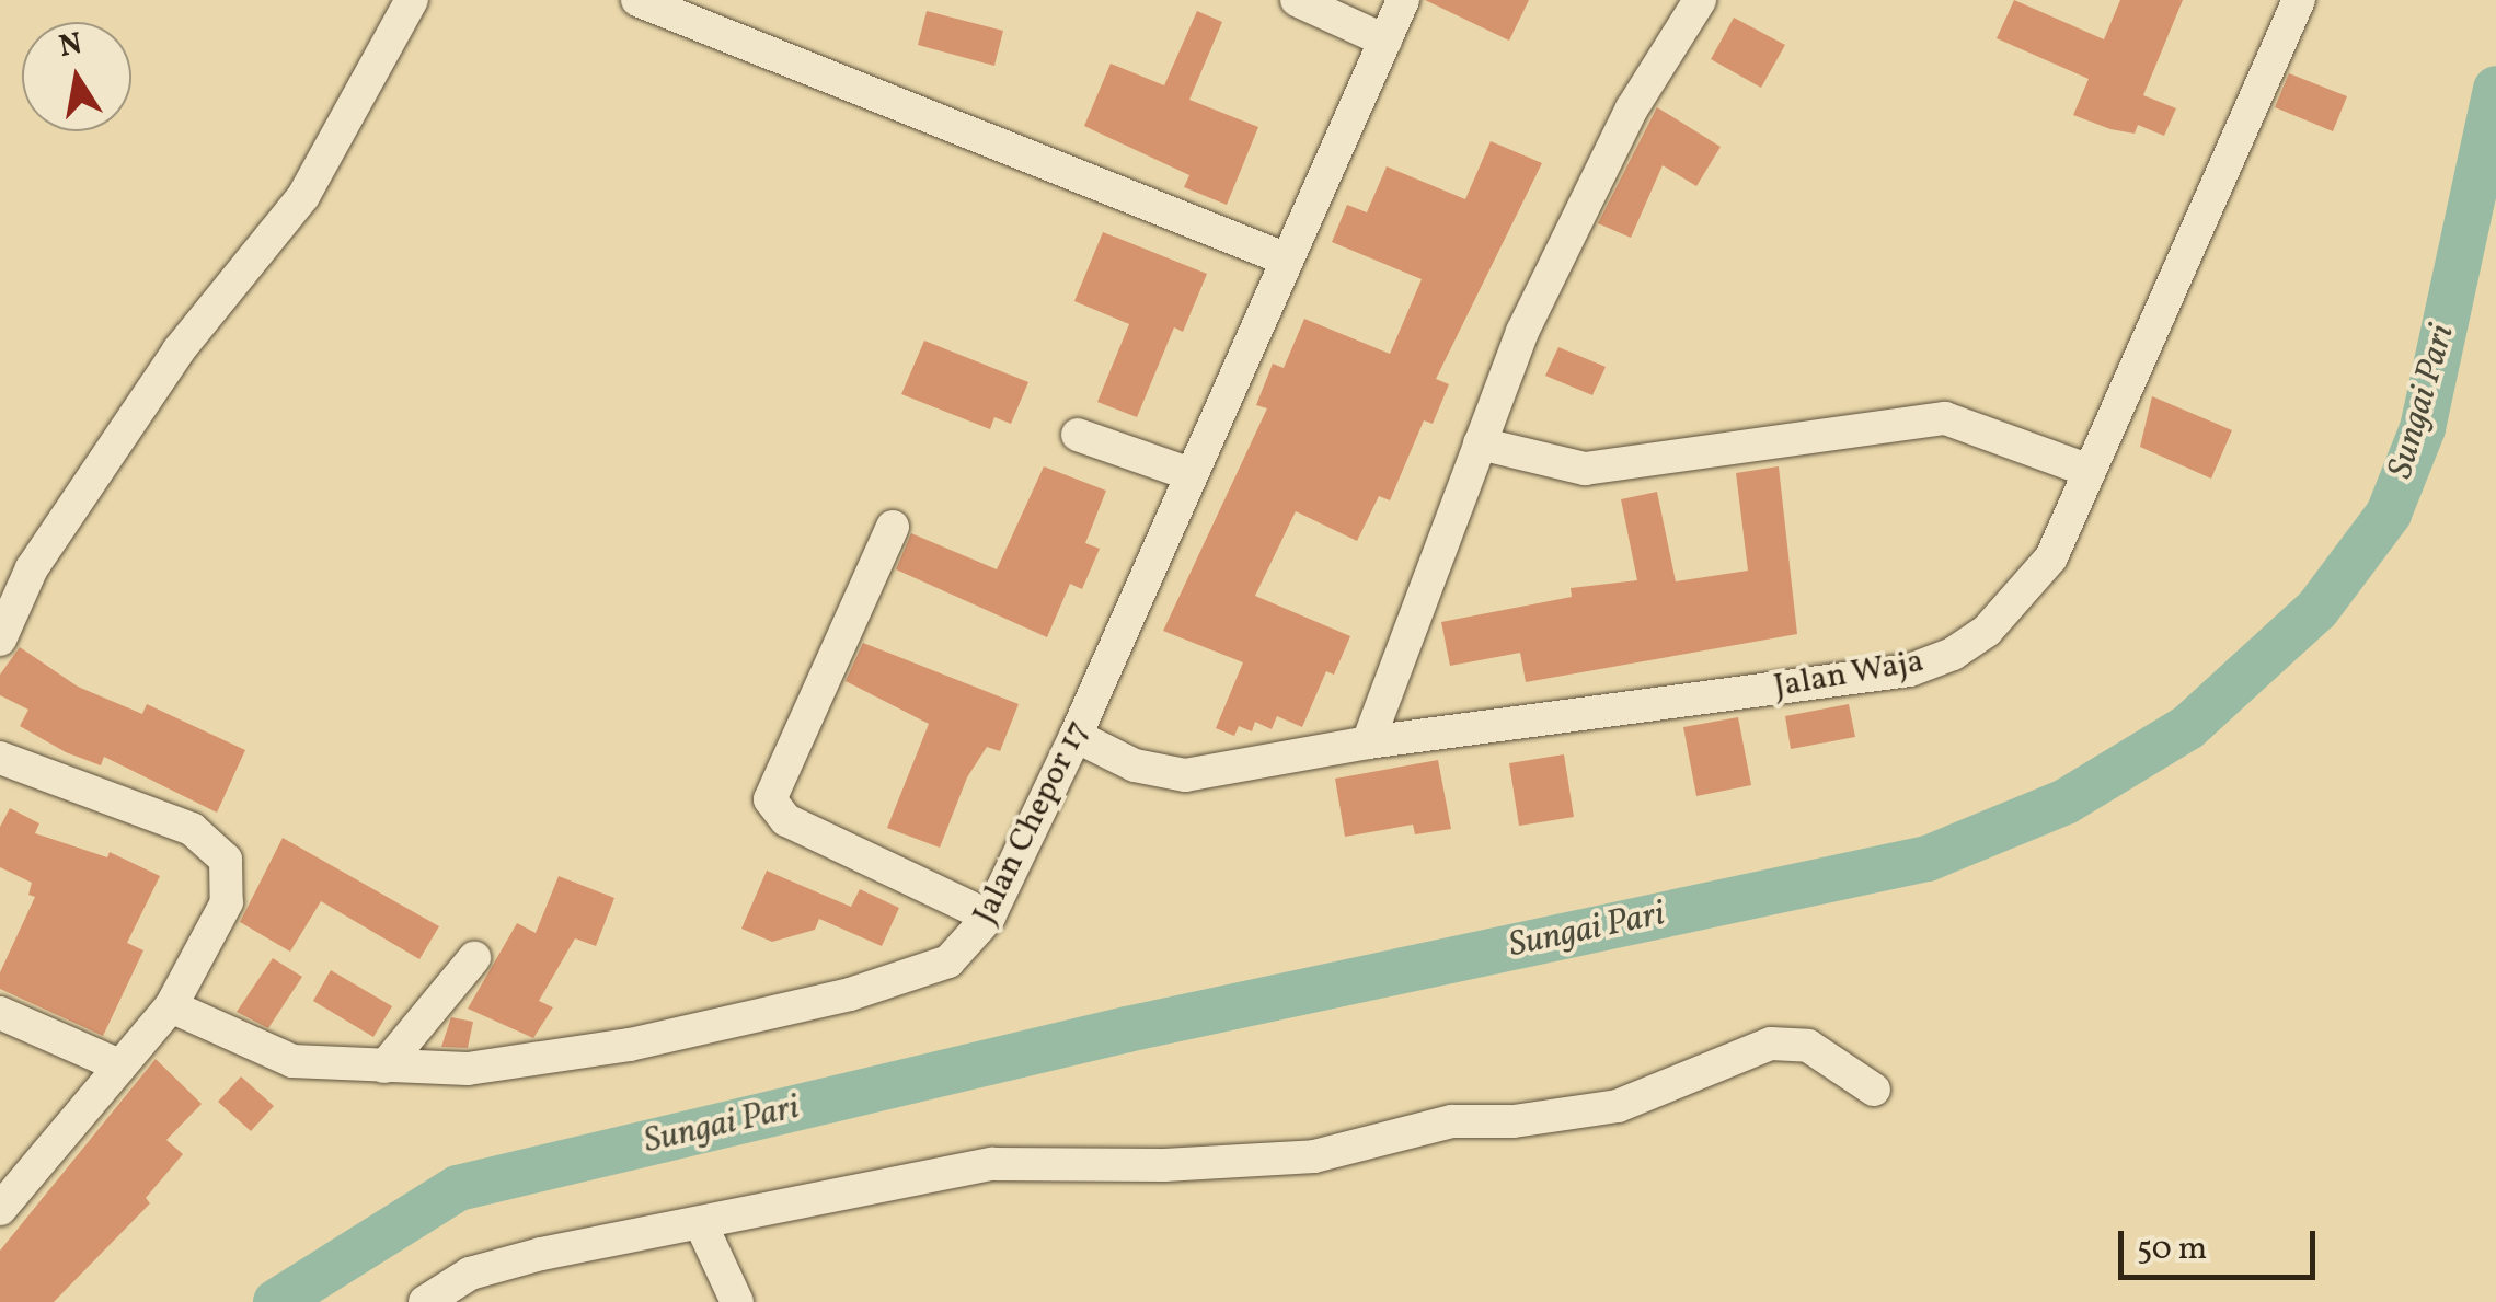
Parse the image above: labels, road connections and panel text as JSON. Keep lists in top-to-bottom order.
{
  "streets": {
    "street": ["Jalan Waja", "Jalan Chepor 17"]
  },
  "crossings": [
    ["Jalan Waja", "Jalan Chepor 17"]
  ],
  "water": ["Sungai Pari"],
  "scale_bar": "50 m",
  "north": "top"
}
